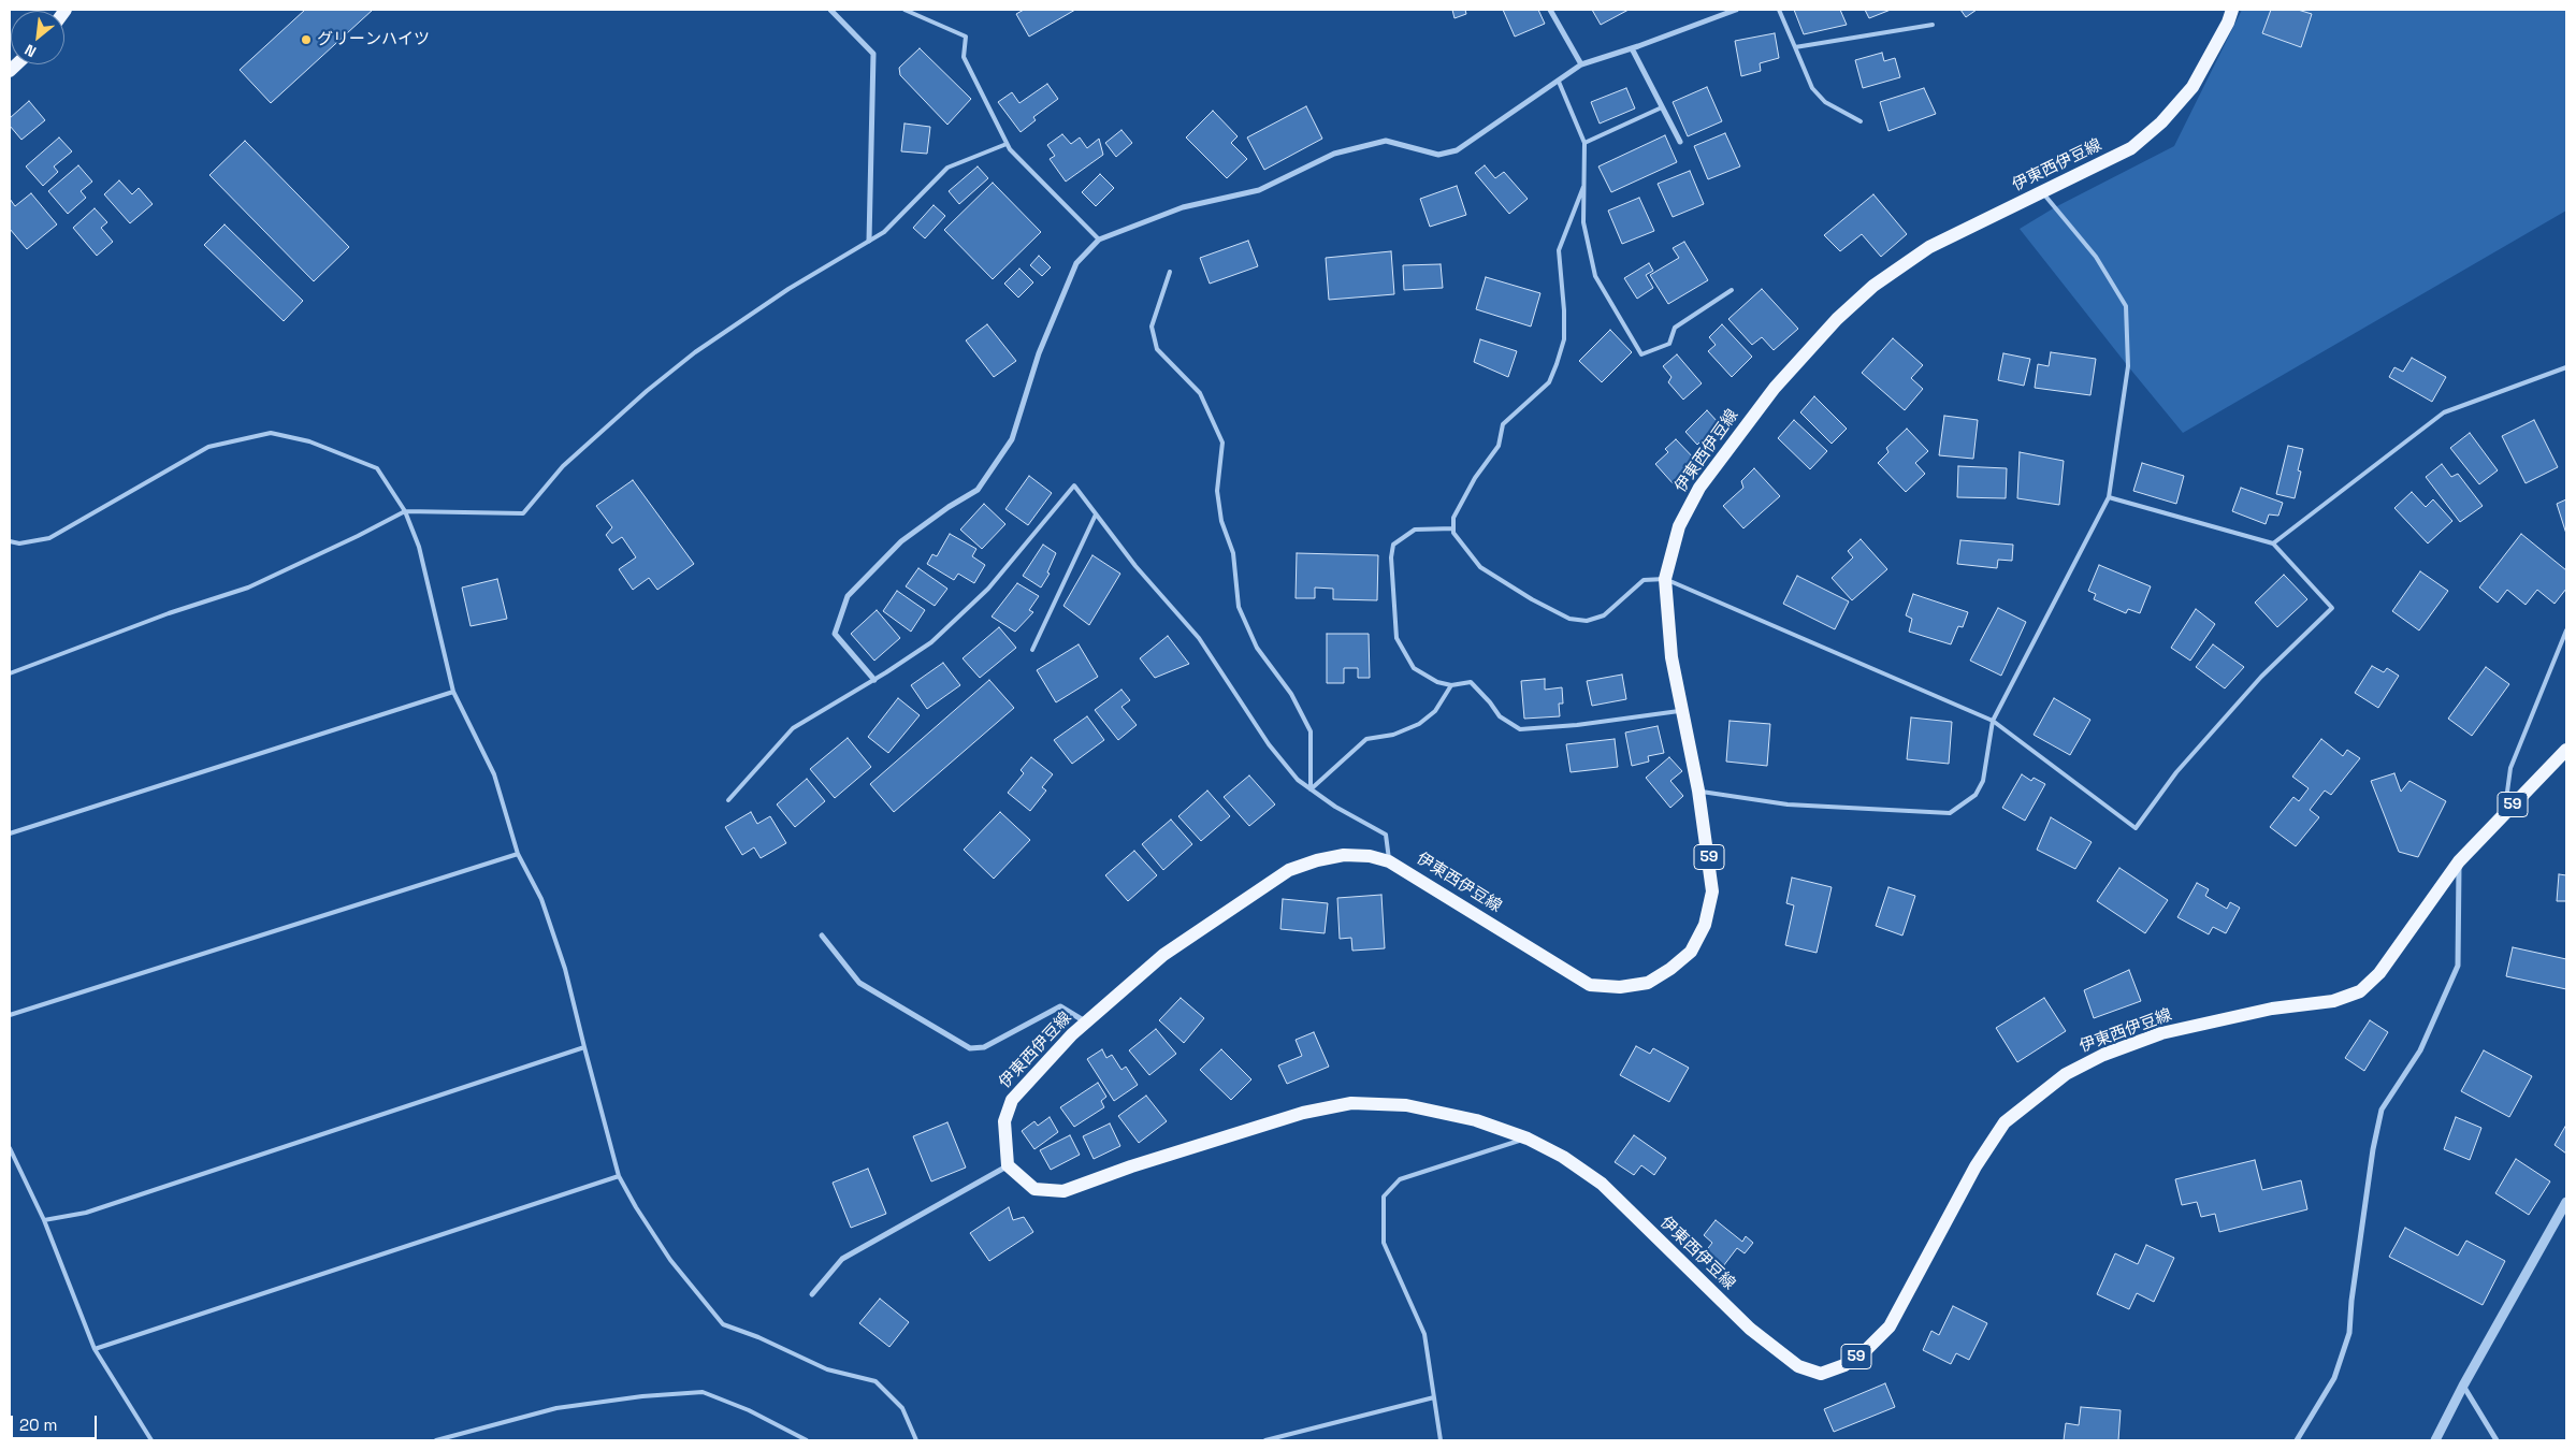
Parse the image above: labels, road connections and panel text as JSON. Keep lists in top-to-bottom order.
{
  "streets": {
    "main road": ["伊東西伊豆線", "59"]
  },
  "places": ["グリーンハイツ"],
  "scale_bar": "20 m",
  "north": "bottom left"
}
